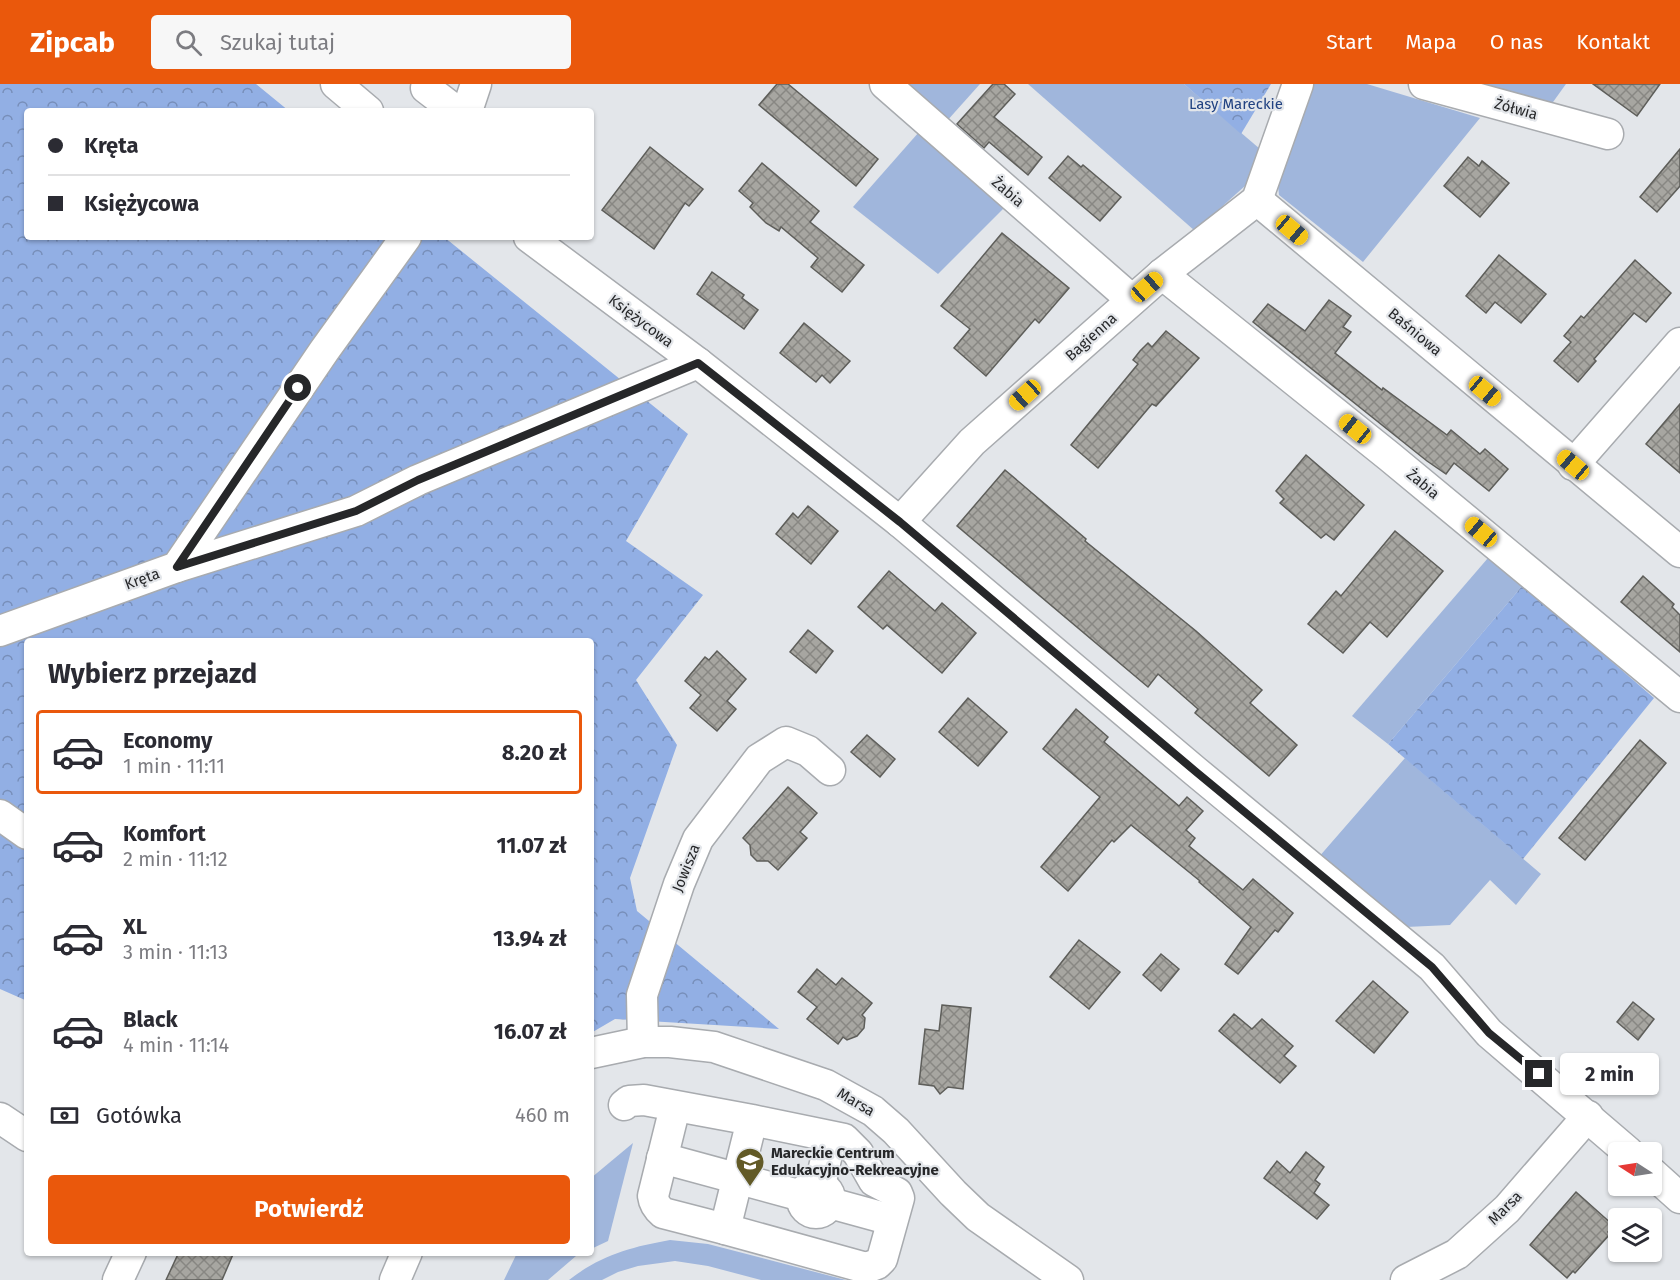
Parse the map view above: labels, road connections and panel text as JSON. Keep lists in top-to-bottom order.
{
  "streets": {
    "street": [
      "Żółwia",
      "Żabia",
      "Księżycowa",
      "Baśniowa",
      "Bagienna",
      "Kręta",
      "Jowisza",
      "Marsa"
    ]
  },
  "crossings": [
    ["Żabia", "Bagienna"],
    ["Księżycowa", "Bagienna"],
    ["Księżycowa", "Marsa"],
    ["Baśniowa", "Bagienna"],
    ["Jowisza", "Marsa"]
  ],
  "parks": ["Lasy Mareckie"],
  "places": {
    "school or university": ["Mareckie Centrum Edukacyjno-Rekreacyjne"]
  },
  "north": "left",
  "page": {
    "header": "Zipcab",
    "search": "Szukaj tutaj",
    "nav": [
      "Start",
      "Mapa",
      "O nas",
      "Kontakt"
    ],
    "banner": ["Kręta", "Księżycowa"],
    "heading": "Wybierz przejazd",
    "list": [
      {
        "name": "Economy",
        "note": "1 min · 11:11",
        "value": "8.20 zł"
      },
      {
        "name": "Komfort",
        "note": "2 min · 11:12",
        "value": "11.07 zł"
      },
      {
        "name": "XL",
        "note": "3 min · 11:13",
        "value": "13.94 zł"
      },
      {
        "name": "Black",
        "note": "4 min · 11:14",
        "value": "16.07 zł"
      }
    ],
    "bubble": "2 min",
    "pay": ["Gotówka", "460 m"],
    "buttons": "Potwierdź"
  }
}
